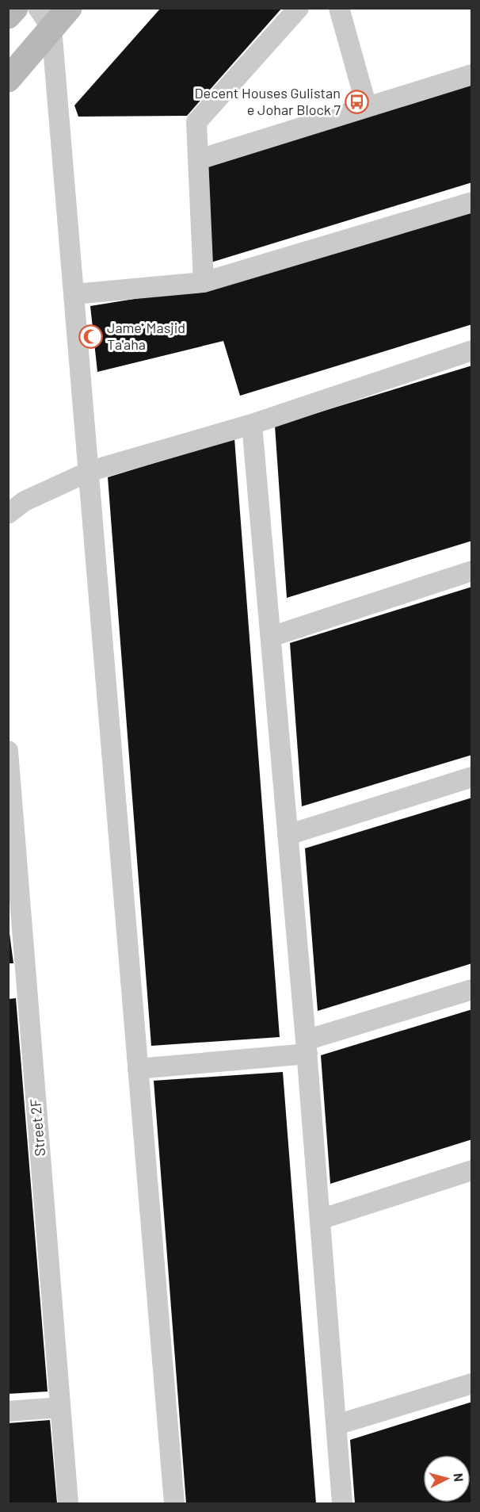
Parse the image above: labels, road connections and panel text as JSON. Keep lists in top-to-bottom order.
{
  "streets": {
    "street": ["Street 2F"]
  },
  "places": {
    "bus stop": ["Decent Houses Gulistan e Johar Block 7"],
    "mosque": ["Jame' Masjid Ta'aha"]
  },
  "north": "right"
}
